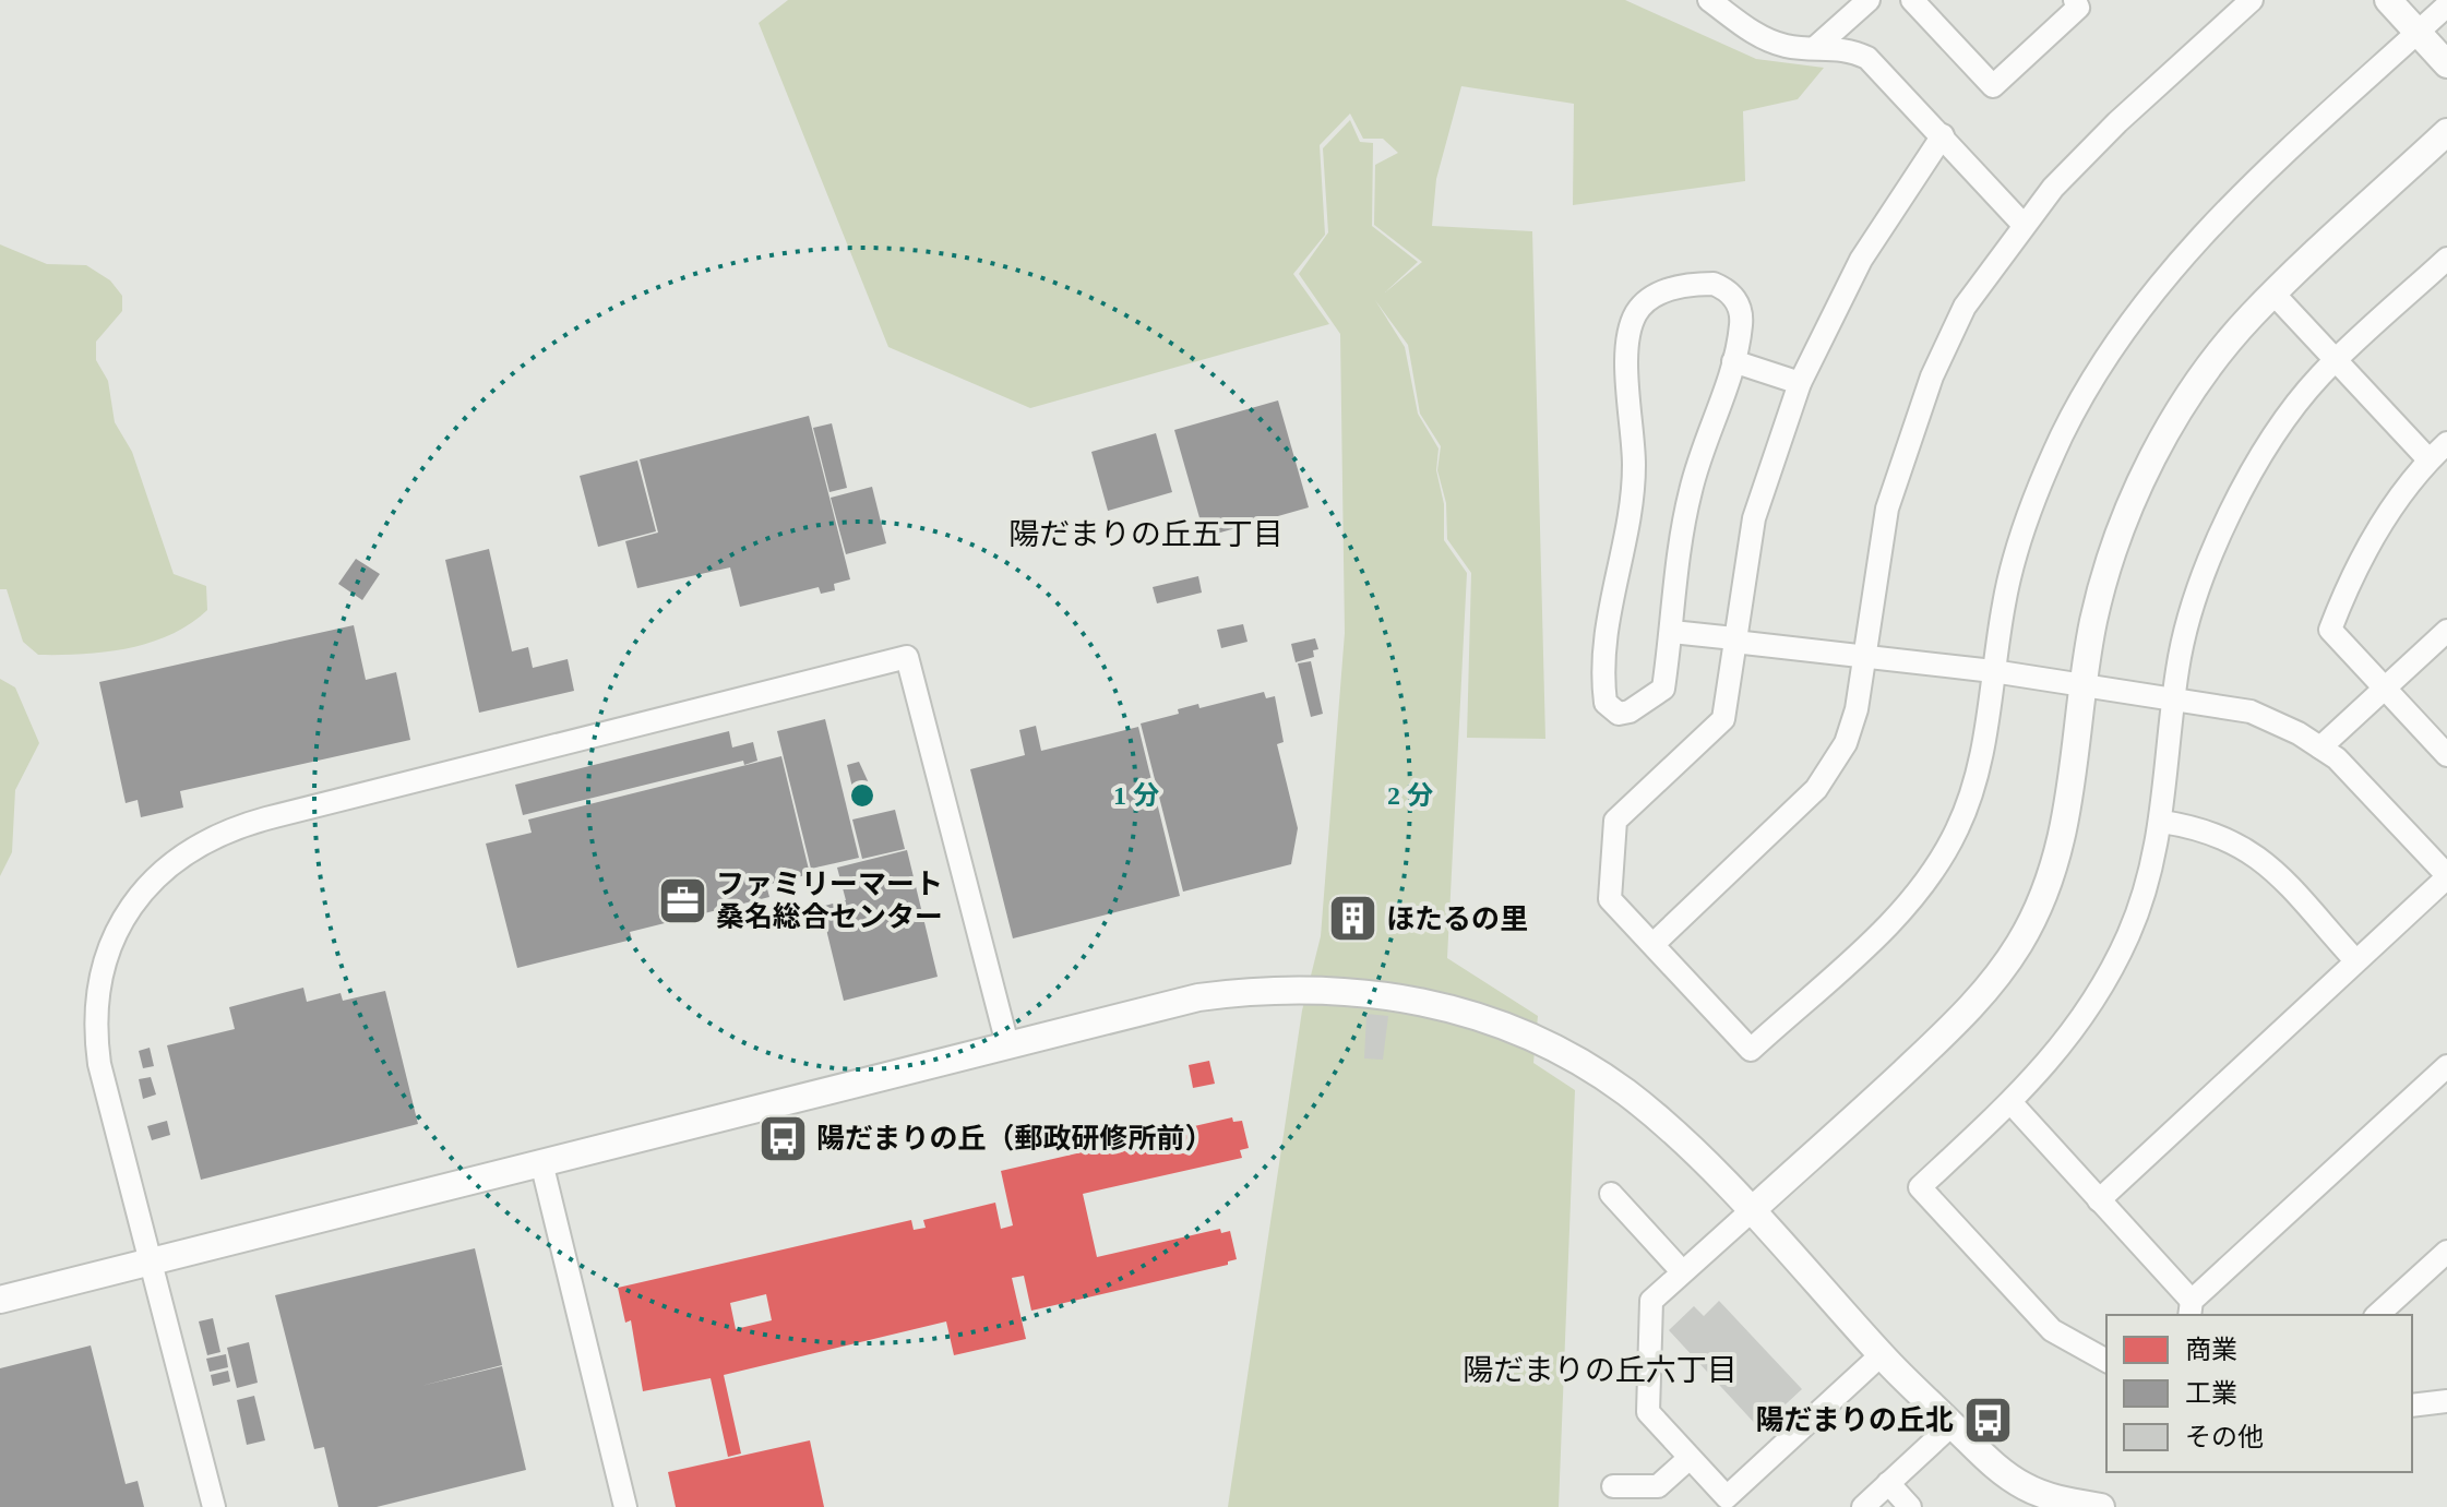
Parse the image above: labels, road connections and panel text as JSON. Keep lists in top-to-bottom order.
{
  "districts": ["陽だまりの丘五丁目", "陽だまりの丘六丁目"],
  "places": {
    "office": ["ファミリーマート 桑名総合センター"],
    "building": ["ほたるの里"],
    "bus stop": ["陽だまりの丘（郵政研修所前）", "陽だまりの丘北"]
  },
  "legend": ["商業", "工業", "その他"],
  "rings": ["1 分", "2 分"]
}
